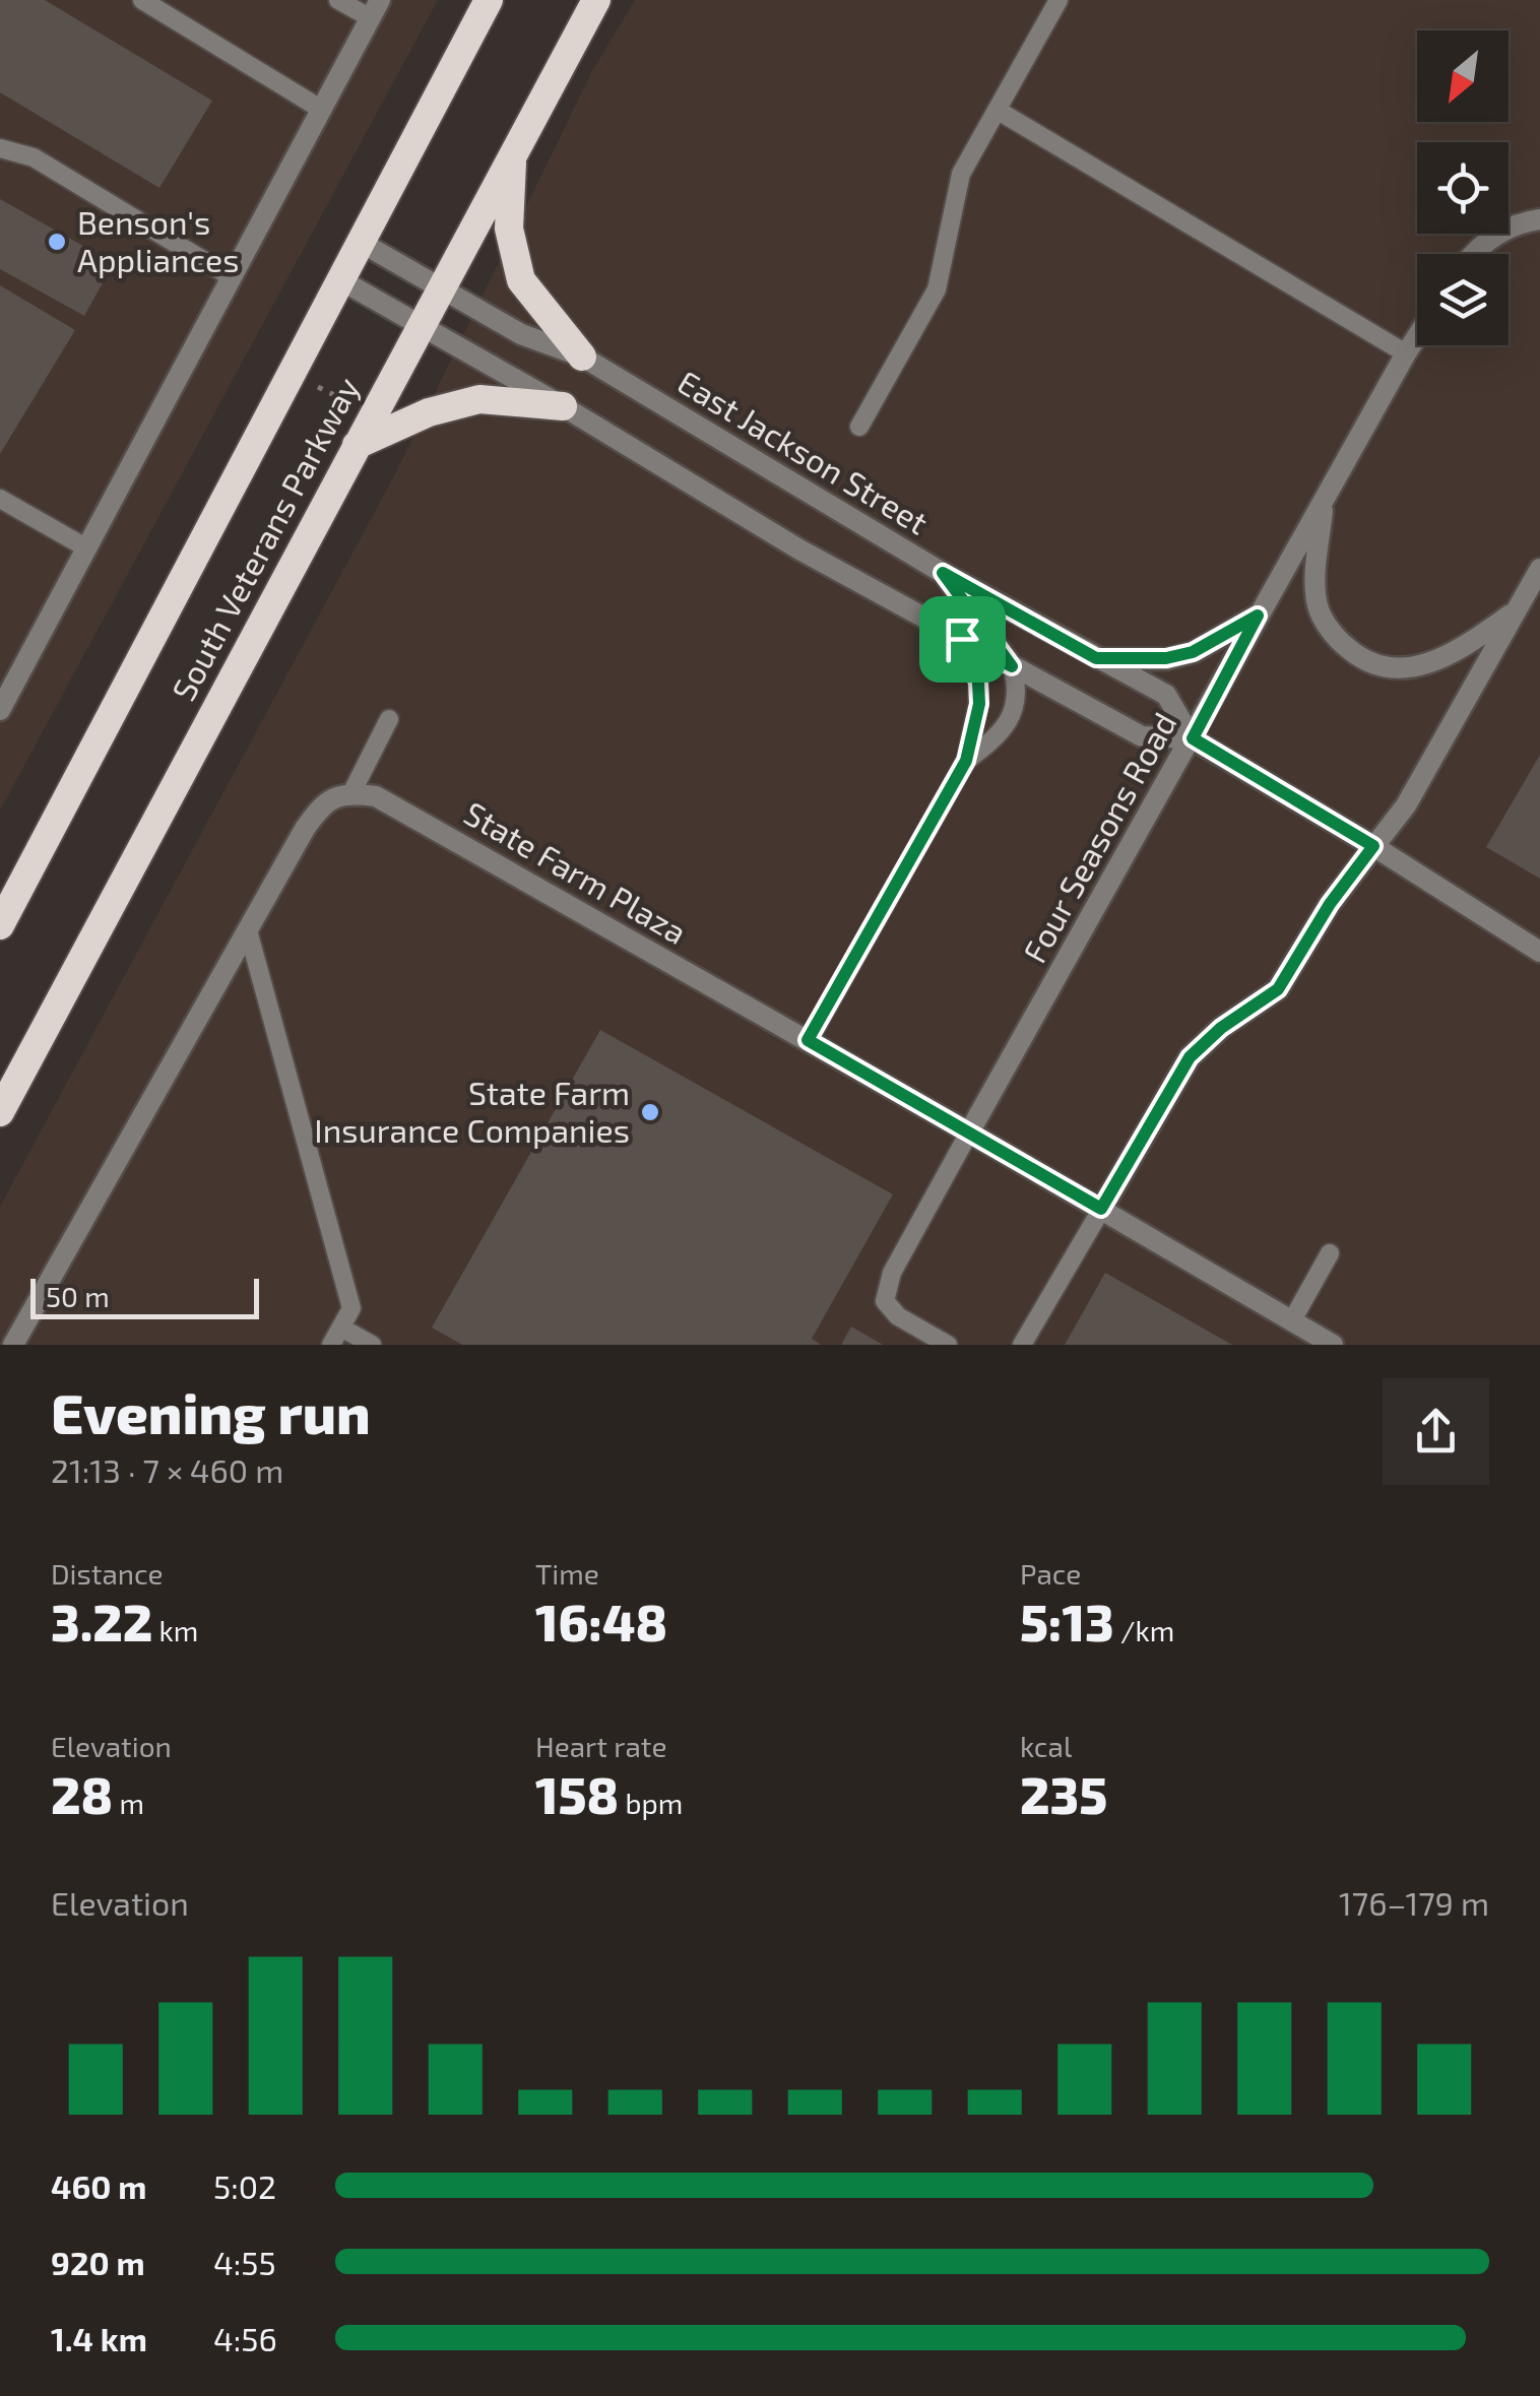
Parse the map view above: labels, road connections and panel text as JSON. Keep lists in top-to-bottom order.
{
  "streets": {
    "highway": ["South Veterans Parkway"],
    "street": ["East Jackson Street", "Four Seasons Road", "State Farm Plaza"]
  },
  "crossings": [
    ["East Jackson Street", "South Veterans Parkway"],
    ["East Jackson Street", "Four Seasons Road"],
    ["Four Seasons Road", "State Farm Plaza"]
  ],
  "places": ["Benson's Appliances", "State Farm Insurance Companies"],
  "scale_bar": "50 m",
  "north": "bottom left",
  "page": {
    "scale": "50 m",
    "heading": ["Evening run", "21:13 · 7 × 460 m"],
    "stats": [
      ["Distance", "3.22 km"],
      ["Time", "16:48"],
      ["Pace", "5:13 /km"],
      ["Elevation", "28 m"],
      ["Heart rate", "158 bpm"],
      ["kcal", "235"]
    ],
    "chart": ["Elevation", "176–179 m"],
    "list": [
      {
        "name": "460 m",
        "note": "5:02"
      },
      {
        "name": "920 m",
        "note": "4:55"
      },
      {
        "name": "1.4 km",
        "note": "4:56"
      }
    ]
  }
}
